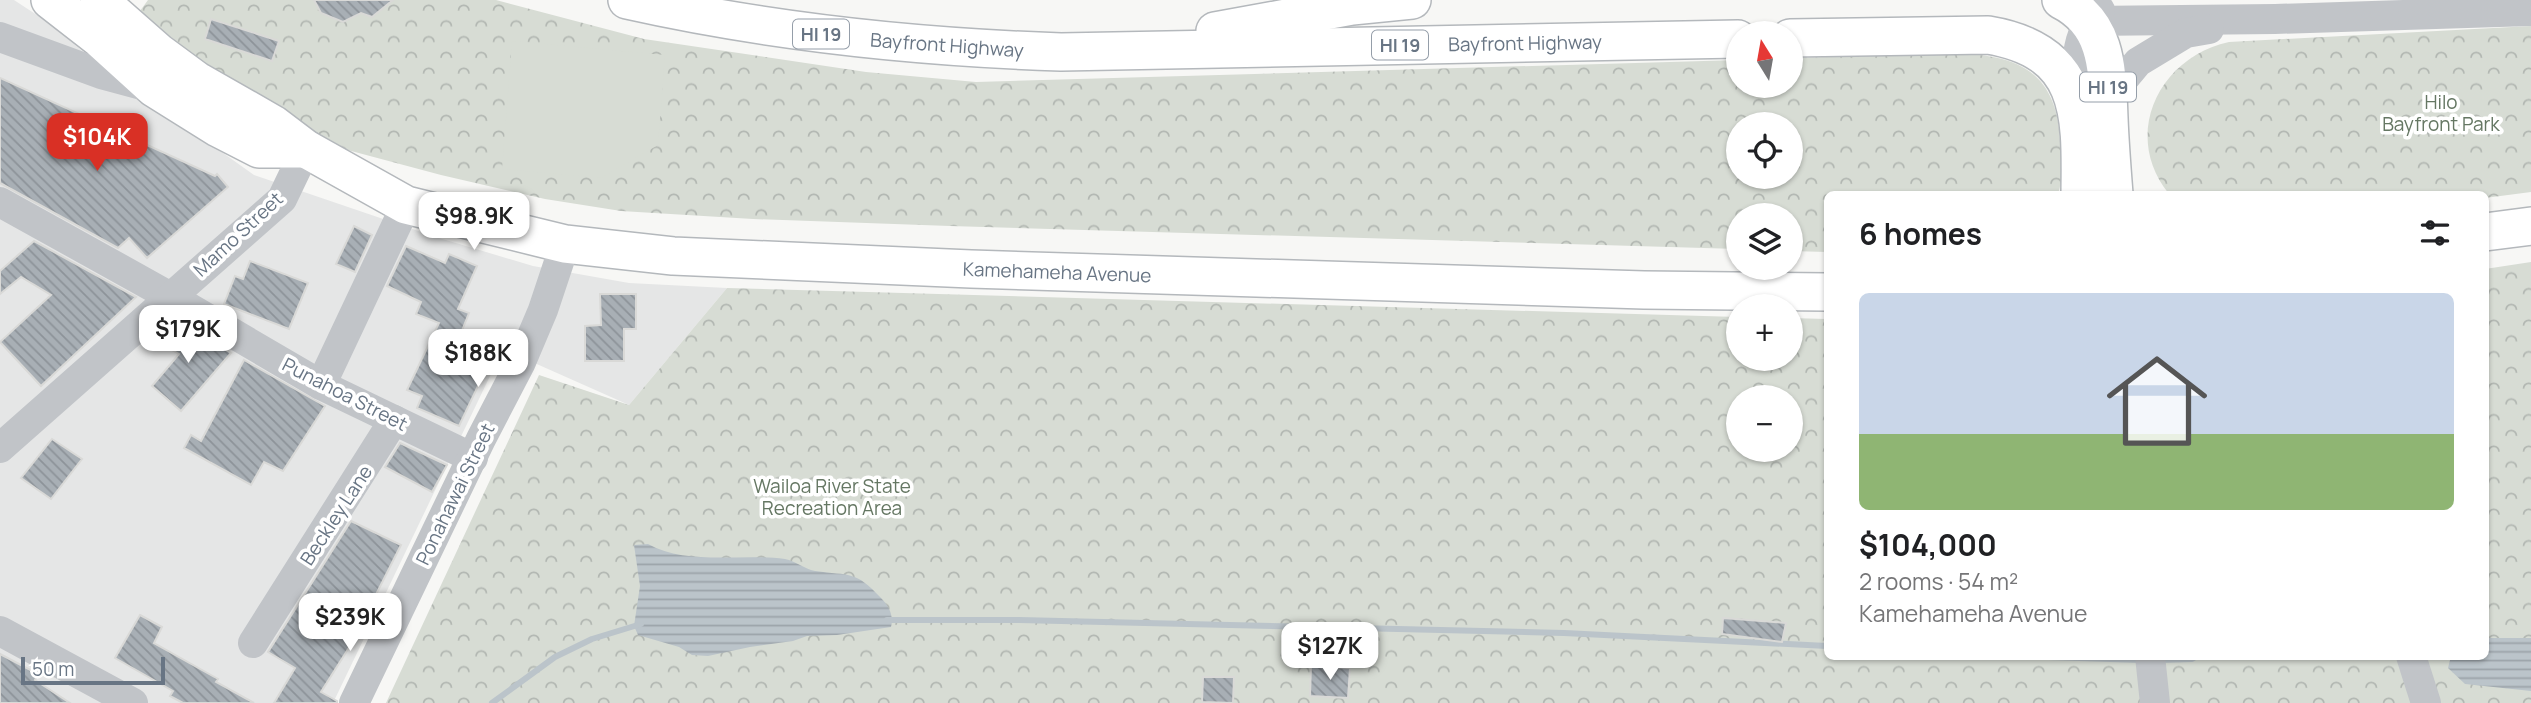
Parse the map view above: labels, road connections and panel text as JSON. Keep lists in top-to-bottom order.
{
  "streets": {
    "main road": ["HI 19", "Bayfront Highway", "Kamehameha Avenue"],
    "street": [
      "Mamo Street",
      "Punahoa Street",
      "Ponahawai Street",
      "Beckley Lane"
    ]
  },
  "crossings": [
    ["Mamo Street", "Kamehameha Avenue"],
    ["Mamo Street", "Punahoa Street"],
    ["Kamehameha Avenue", "Ponahawai Street"],
    ["Punahoa Street", "Ponahawai Street"],
    ["Punahoa Street", "Beckley Lane"]
  ],
  "parks": ["Hilo Bayfront Park", "Wailoa River State Recreation Area"],
  "scale_bar": "50 m",
  "north": "top",
  "page": {
    "map_buttons": ["+", "−"],
    "price": [
      "$104K",
      "$98.9K",
      "$179K",
      "$188K",
      "$239K",
      "$127K"
    ],
    "heading": "6 homes",
    "list": [
      {
        "name": "$104,000",
        "note": "2 rooms · 54 m² · Kamehameha Avenue"
      }
    ],
    "scale": "50 m"
  }
}
